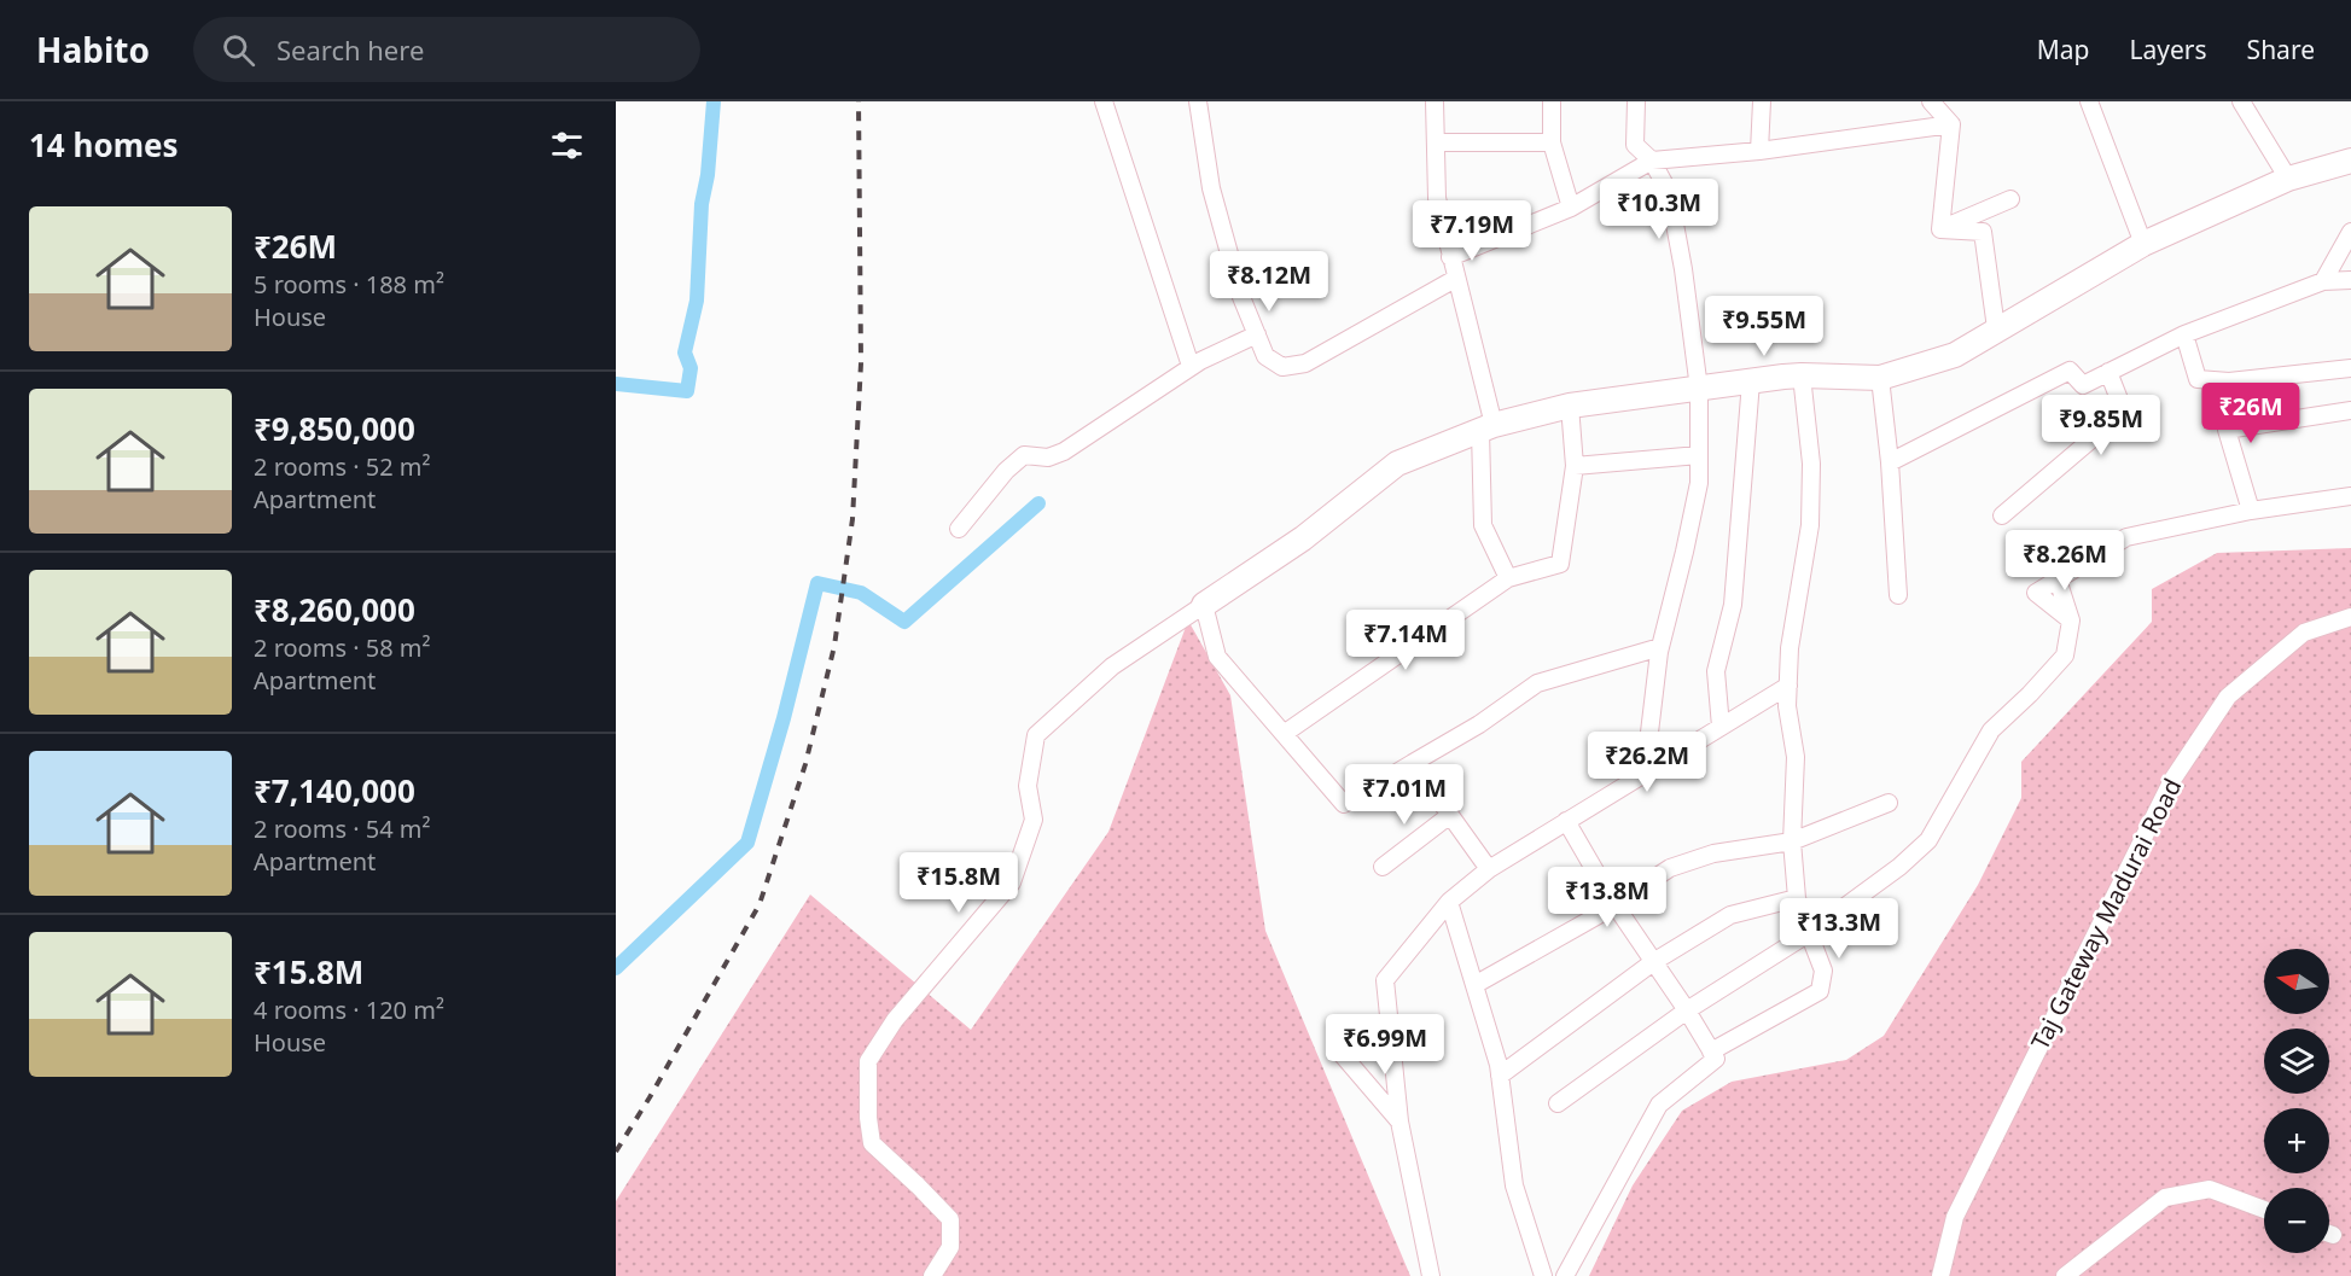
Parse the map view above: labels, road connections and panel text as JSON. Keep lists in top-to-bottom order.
{
  "streets": {
    "street": ["Taj Gateway Madurai Road"]
  },
  "north": "left",
  "page": {
    "header": "Habito",
    "search": "Search here",
    "nav": ["Map", "Layers", "Share"],
    "heading": "14 homes",
    "price": [
      "₹10.3M",
      "₹7.19M",
      "₹8.12M",
      "₹9.55M",
      "₹26M",
      "₹9.85M",
      "₹8.26M",
      "₹7.14M",
      "₹26.2M",
      "₹7.01M",
      "₹15.8M",
      "₹13.8M",
      "₹13.3M",
      "₹6.99M"
    ],
    "list": [
      {
        "name": "₹26M",
        "note": "5 rooms · 188 m² · House"
      },
      {
        "name": "₹9,850,000",
        "note": "2 rooms · 52 m² · Apartment"
      },
      {
        "name": "₹8,260,000",
        "note": "2 rooms · 58 m² · Apartment"
      },
      {
        "name": "₹7,140,000",
        "note": "2 rooms · 54 m² · Apartment"
      },
      {
        "name": "₹15.8M",
        "note": "4 rooms · 120 m² · House"
      }
    ],
    "map_buttons": ["+", "−"]
  }
}
